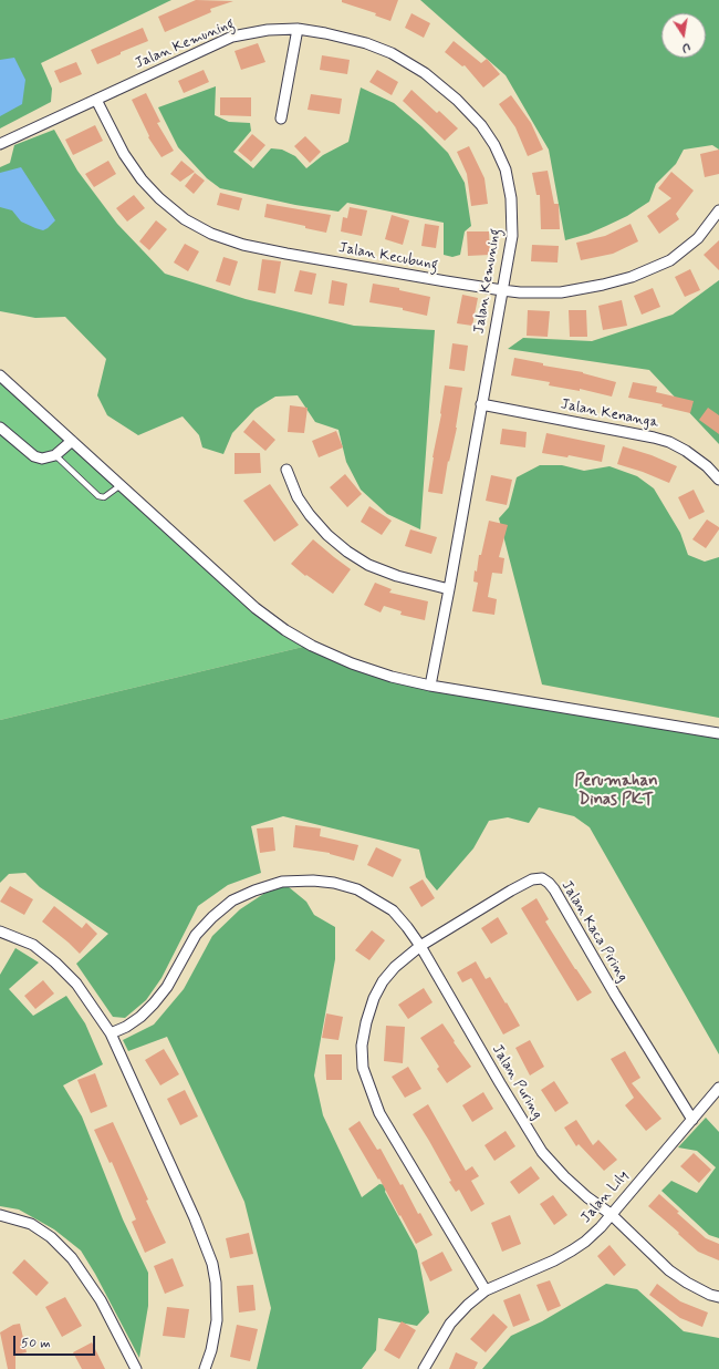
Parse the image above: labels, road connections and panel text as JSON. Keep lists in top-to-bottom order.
{
  "streets": {
    "street": [
      "Jalan Kemuning",
      "Jalan Kecubung",
      "Jalan Kenanga",
      "Jalan Kaca Piring",
      "Jalan Puring",
      "Jalan Lily"
    ]
  },
  "crossings": [
    ["Jalan Kemuning", "Jalan Kecubung"],
    ["Jalan Kemuning", "Jalan Kenanga"],
    ["Jalan Kaca Piring", "Jalan Puring"],
    ["Jalan Kaca Piring", "Jalan Lily"],
    ["Jalan Puring", "Jalan Lily"]
  ],
  "districts": ["Perumahan Dinas PKT"],
  "scale_bar": "50 m",
  "north": "bottom"
}
